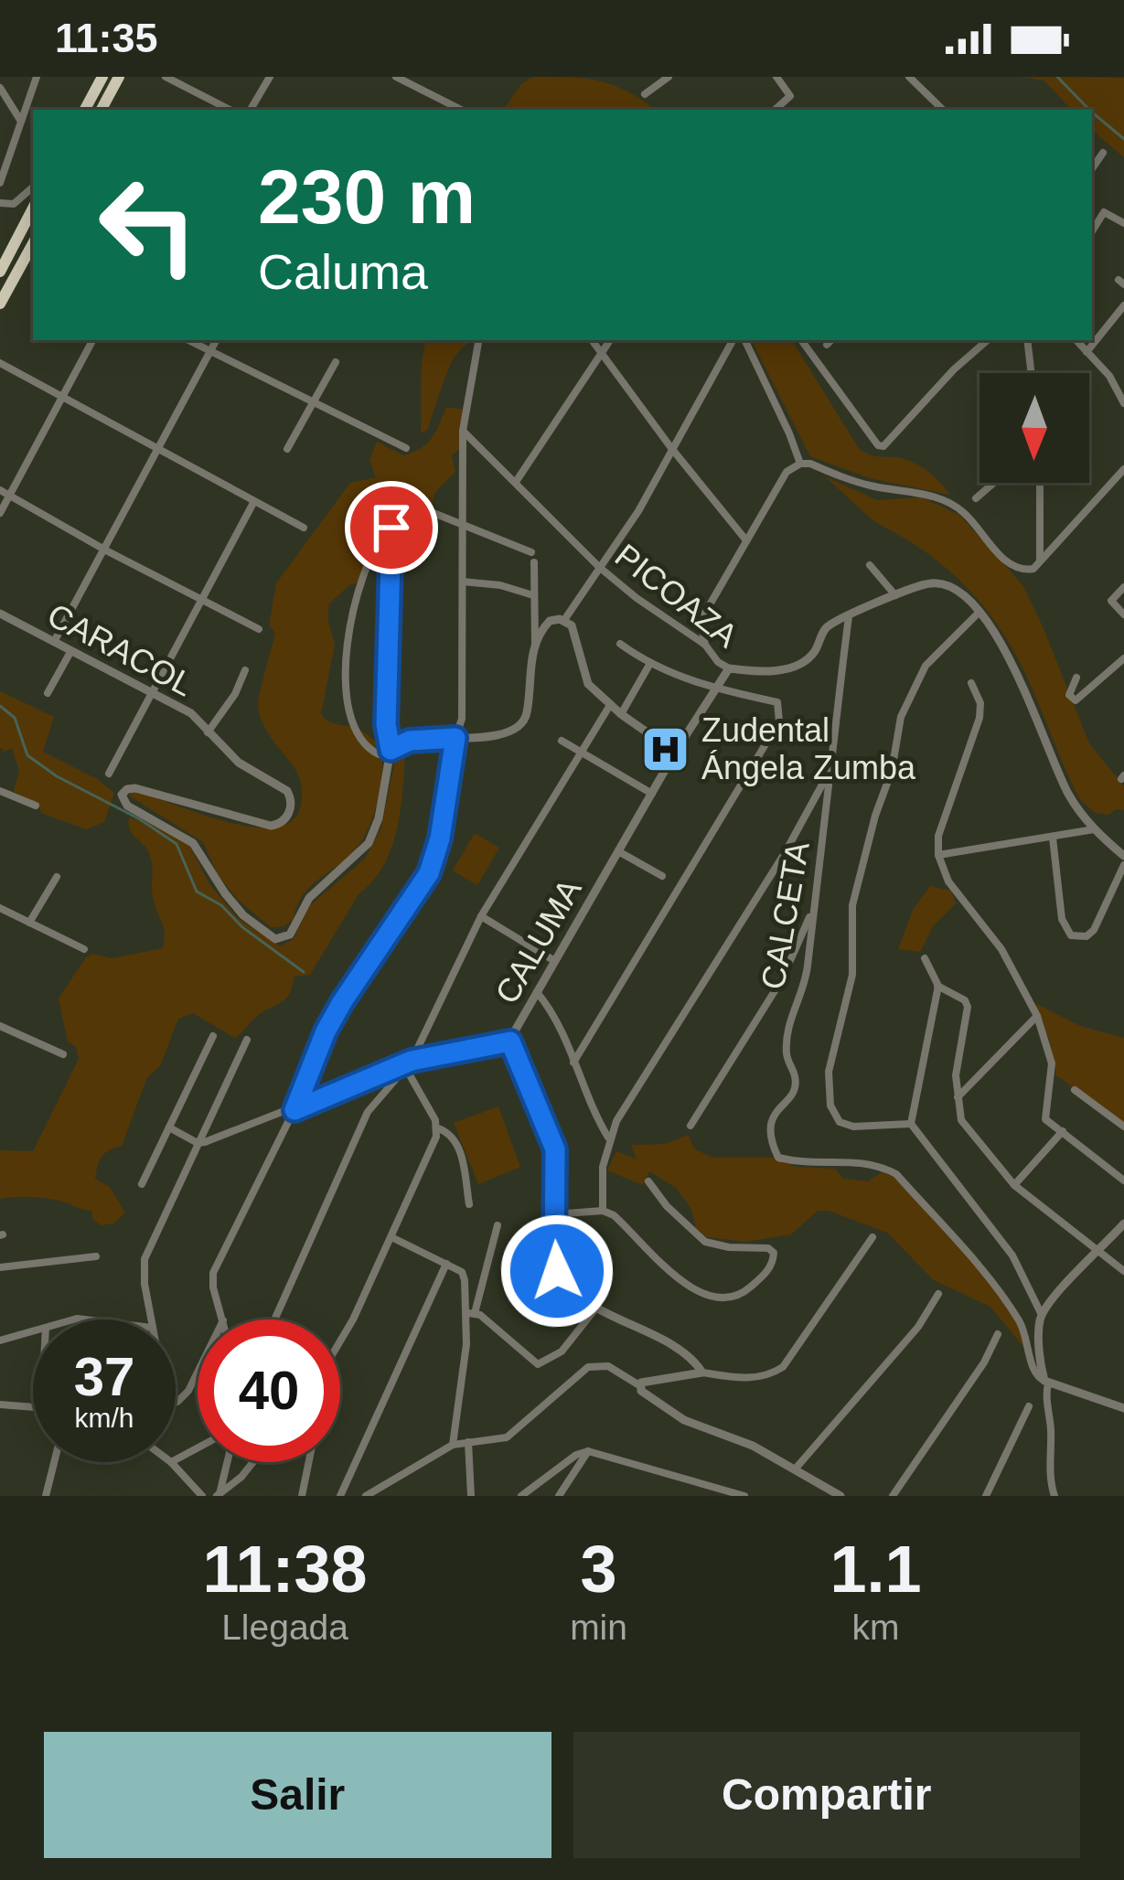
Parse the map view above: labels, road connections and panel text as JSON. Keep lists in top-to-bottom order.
{
  "streets": {
    "street": [
      "PICOAZA",
      "CARACOL",
      "CALCETA",
      "CALUMA"
    ]
  },
  "crossings": [
    ["PICOAZA", "CALCETA"],
    ["PICOAZA", "CALUMA"]
  ],
  "places": {
    "hospital": ["Zudental Ángela Zumba"]
  },
  "north": "bottom",
  "page": {
    "status": "11:35",
    "turn": ["230 m", "Caluma"],
    "speed": "37 km/h",
    "limit": "40",
    "eta": [
      "11:38",
      "Llegada",
      "3",
      "min",
      "1.1",
      "km"
    ],
    "buttons": ["Salir", "Compartir"]
  }
}
